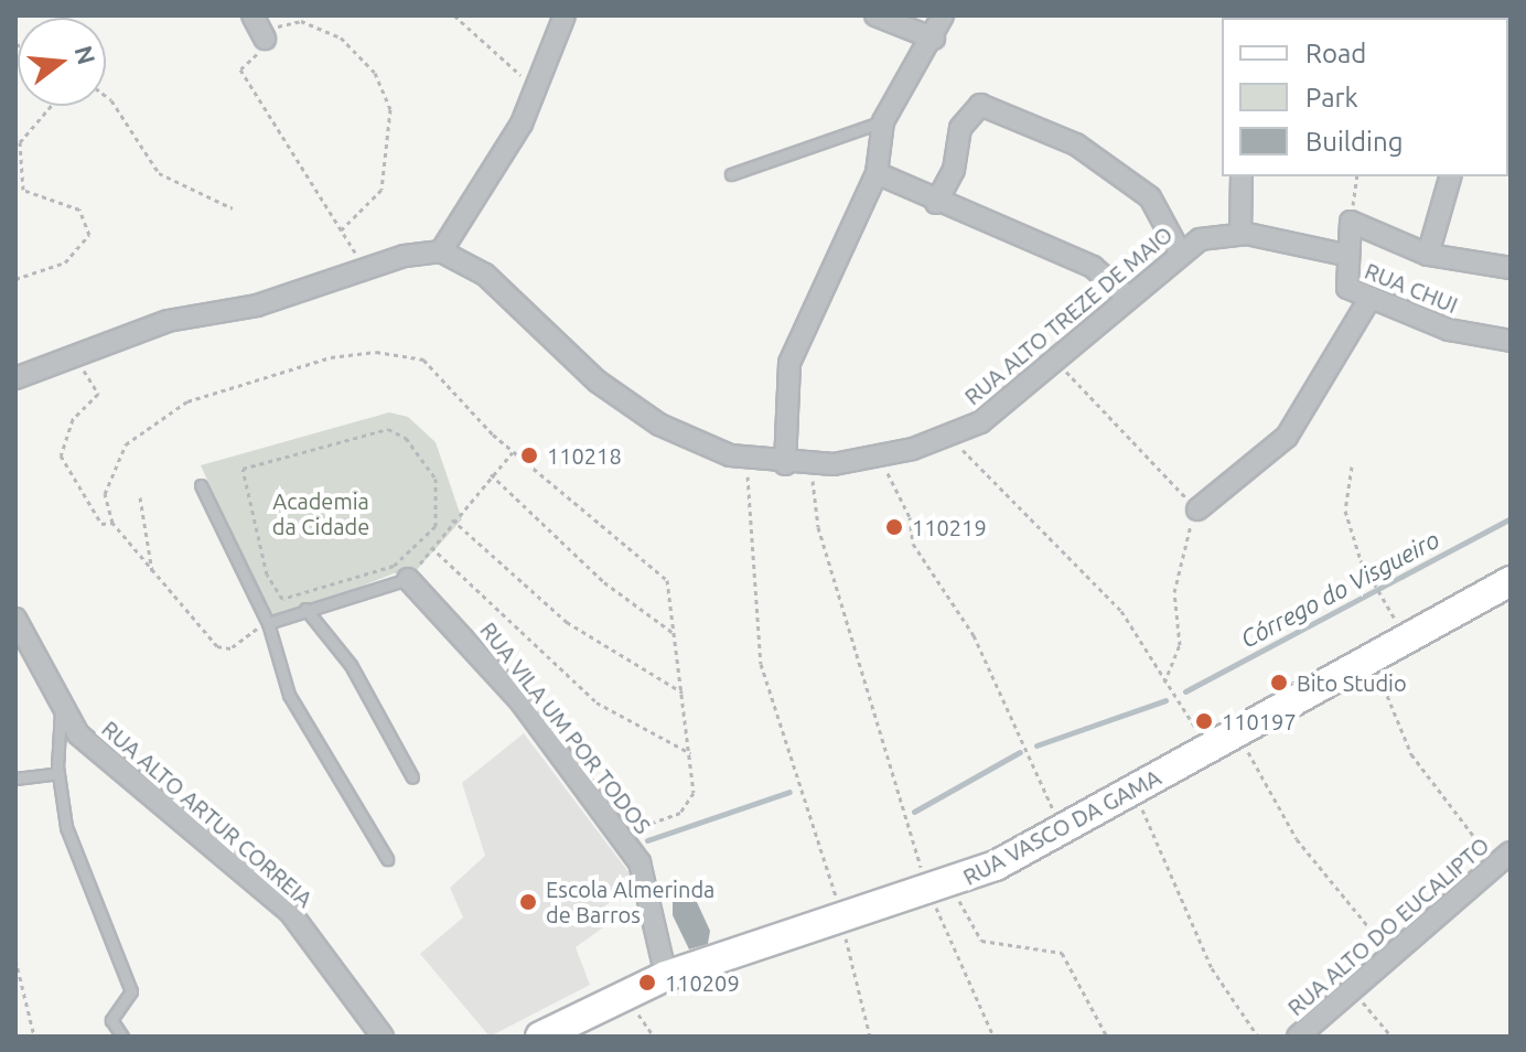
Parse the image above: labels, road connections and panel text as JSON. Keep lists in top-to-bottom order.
{
  "streets": {
    "main road": ["RUA VASCO DA GAMA"],
    "street": [
      "RUA CHUI",
      "RUA ALTO TREZE DE MAIO",
      "RUA VILA UM POR TODOS",
      "RUA ALTO ARTUR CORREIA",
      "RUA ALTO DO EUCALIPTO"
    ]
  },
  "crossings": [
    ["RUA CHUI", "RUA ALTO TREZE DE MAIO"],
    ["RUA VILA UM POR TODOS", "RUA VASCO DA GAMA"]
  ],
  "water": ["Córrego do Visgueiro"],
  "parks": ["Academia da Cidade"],
  "places": [
    "110218",
    "110219",
    "Bito Studio",
    "110197",
    "Escola Almerinda de Barros",
    "110209"
  ],
  "legend": ["Road", "Park", "Building"],
  "north": "right"
}
